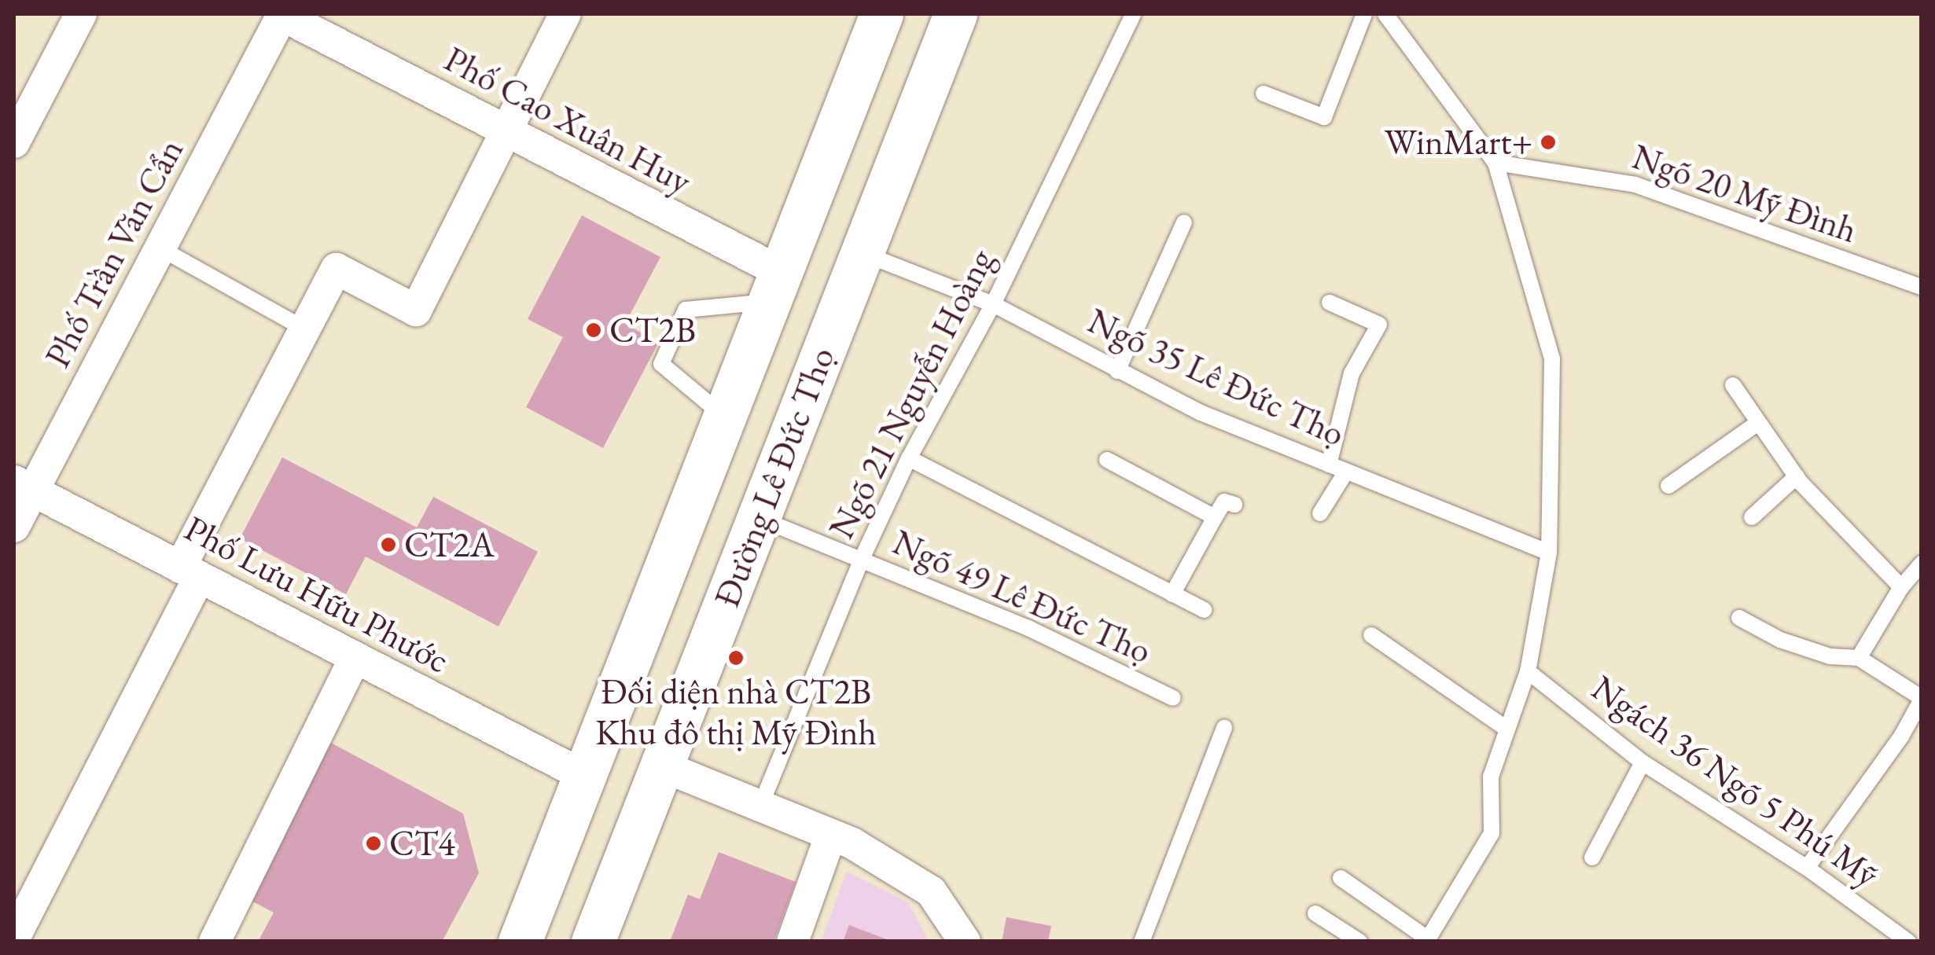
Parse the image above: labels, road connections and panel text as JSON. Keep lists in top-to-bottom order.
{
  "streets": {
    "main road": ["Đường Lê Đức Thọ"],
    "street": ["Phố Cao Xuân Huy", "Phố Trần Văn Cẩn", "Phố Lưu Hữu Phước"],
    "lane": [
      "Ngõ 20 Mỹ Đình",
      "Ngõ 35 Lê Đức Thọ",
      "Ngõ 21 Nguyễn Hoàng",
      "Ngõ 49 Lê Đức Thọ",
      "Ngách 36 Ngõ 5 Phú Mỹ"
    ]
  },
  "crossings": [
    ["Phố Cao Xuân Huy", "Phố Trần Văn Cẩn"],
    ["Phố Cao Xuân Huy", "Đường Lê Đức Thọ"],
    ["Phố Trần Văn Cẩn", "Phố Lưu Hữu Phước"],
    ["Ngõ 35 Lê Đức Thọ", "Ngõ 21 Nguyễn Hoàng"],
    ["Ngõ 35 Lê Đức Thọ", "Đường Lê Đức Thọ"],
    ["Ngõ 21 Nguyễn Hoàng", "Ngõ 49 Lê Đức Thọ"],
    ["Đường Lê Đức Thọ", "Phố Lưu Hữu Phước"],
    ["Đường Lê Đức Thọ", "Ngõ 49 Lê Đức Thọ"]
  ],
  "places": [
    "WinMart+",
    "CT2B",
    "CT2A",
    "Đối diện nhà CT2B Khu đô thị Mỹ Đình",
    "CT4"
  ]
}
